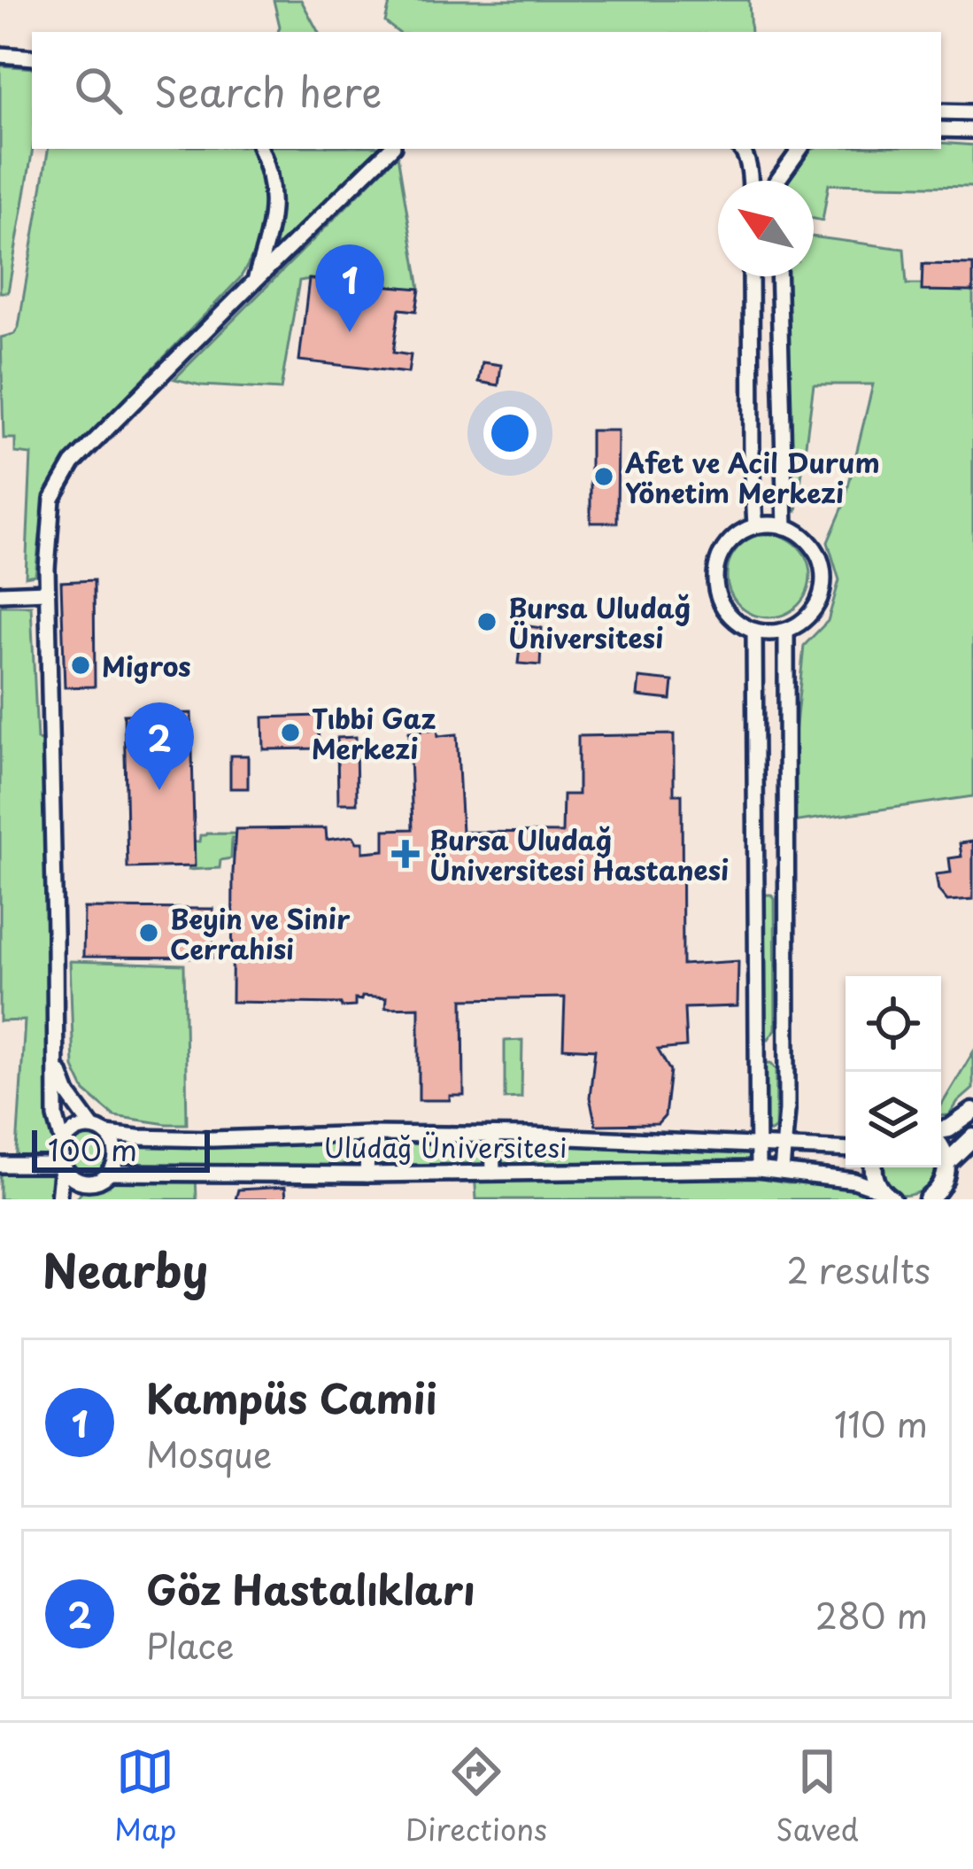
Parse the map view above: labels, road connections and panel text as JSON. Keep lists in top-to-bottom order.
{
  "streets": {
    "street": ["Uludağ Üniversitesi"]
  },
  "places": {
    "other": [
      "Afet ve Acil Durum Yönetim Merkezi",
      "Bursa Uludağ Üniversitesi",
      "Migros",
      "Tıbbi Gaz Merkezi",
      "Beyin ve Sinir Cerrahisi"
    ],
    "health": ["Bursa Uludağ Üniversitesi Hastanesi"]
  },
  "scale_bar": "100 m",
  "north": "top left",
  "page": {
    "search": "Search here",
    "pins": ["1", "2"],
    "scale": "100 m",
    "heading": ["Nearby", "2 results"],
    "list": [
      {
        "mark": "1",
        "name": "Kampüs Camii",
        "note": "Mosque",
        "value": "110 m"
      },
      {
        "mark": "2",
        "name": "Göz Hastalıkları",
        "note": "Place",
        "value": "280 m"
      }
    ],
    "nav": ["Map", "Directions", "Saved"]
  }
}
